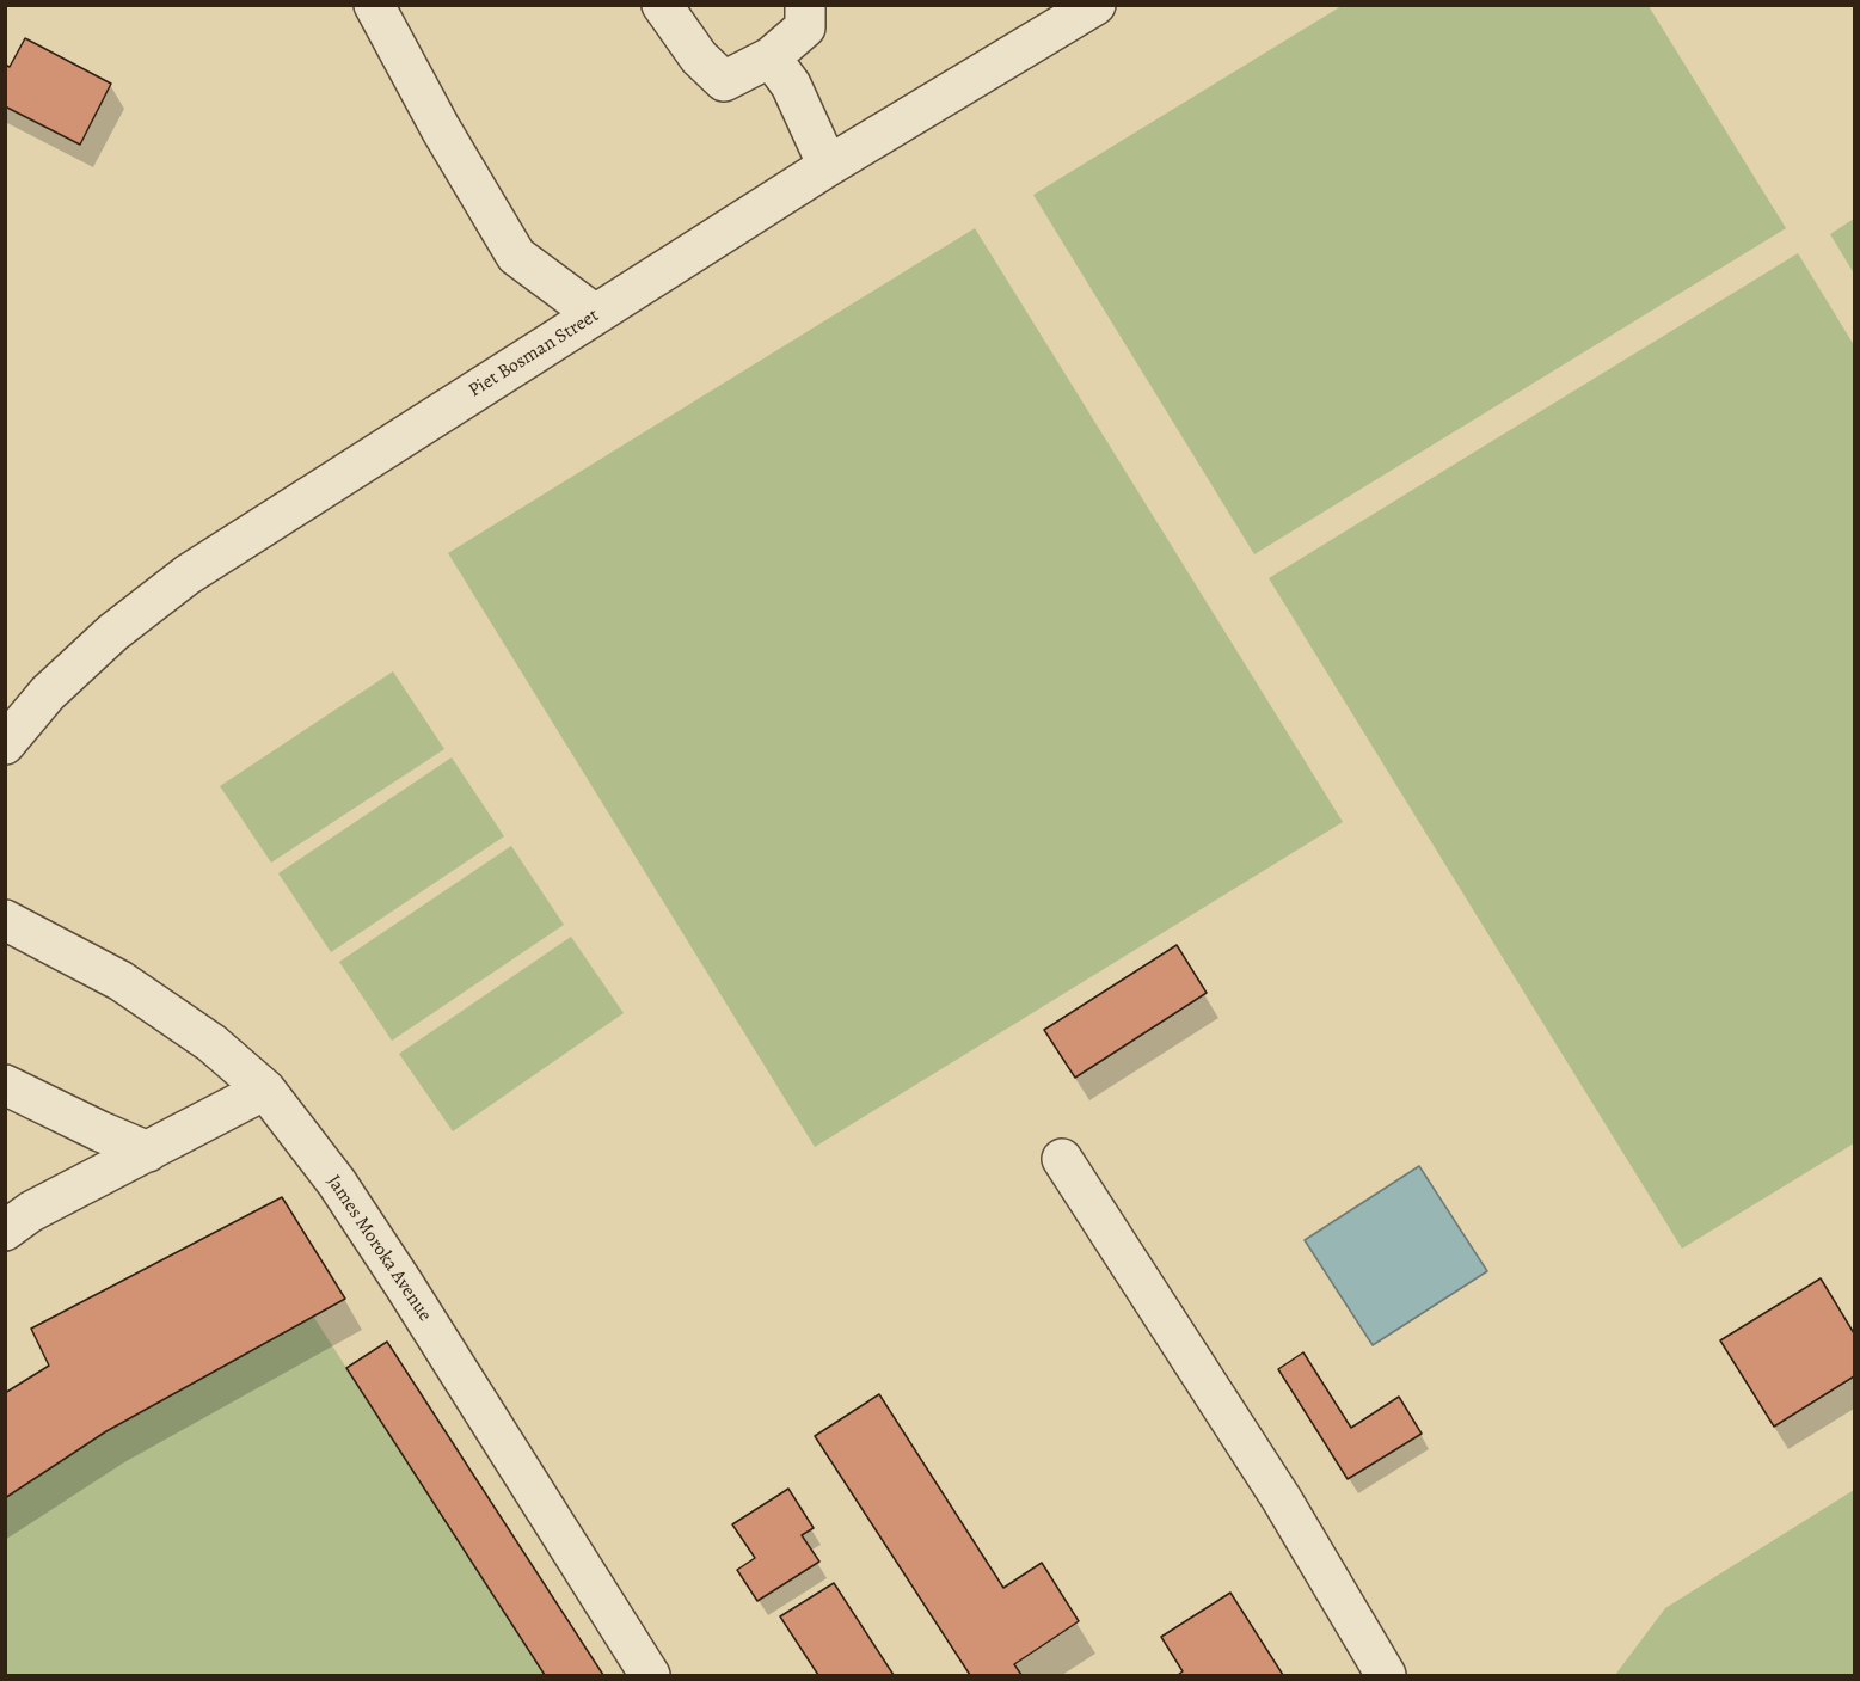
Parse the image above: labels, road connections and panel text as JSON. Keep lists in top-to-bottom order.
{
  "streets": {
    "street": ["Piet Bosman Street", "James Moroka Avenue"]
  }
}
